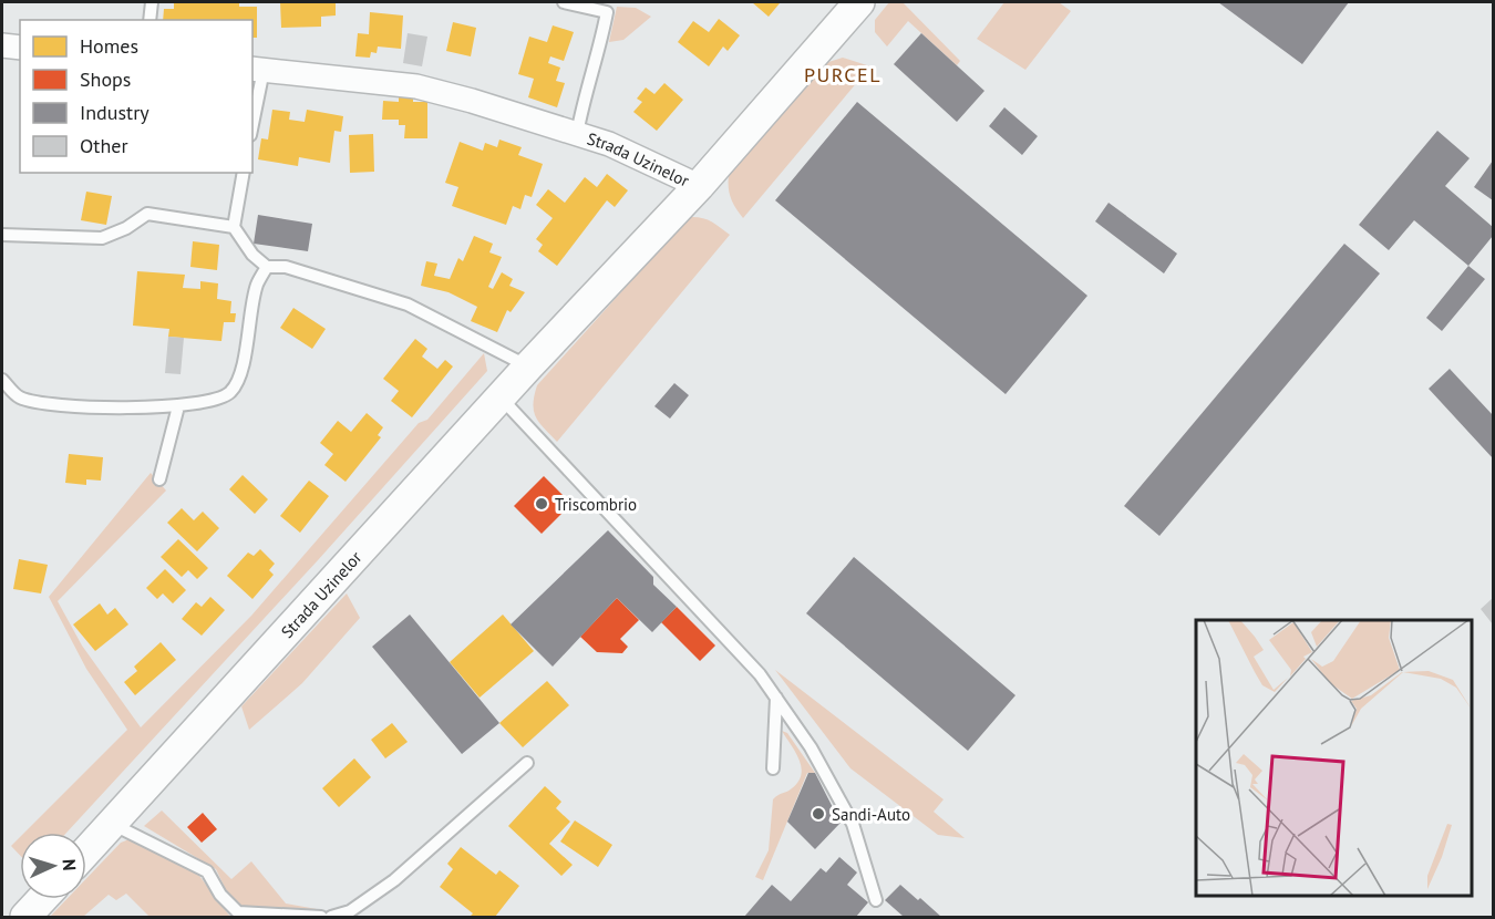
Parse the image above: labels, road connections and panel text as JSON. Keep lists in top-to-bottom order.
{
  "streets": {
    "street": ["Strada Uzinelor"]
  },
  "districts": ["PURCEL"],
  "places": ["Triscombrio", "Sandi-Auto"],
  "legend": [
    "Homes",
    "Shops",
    "Industry",
    "Other"
  ],
  "north": "right"
}
